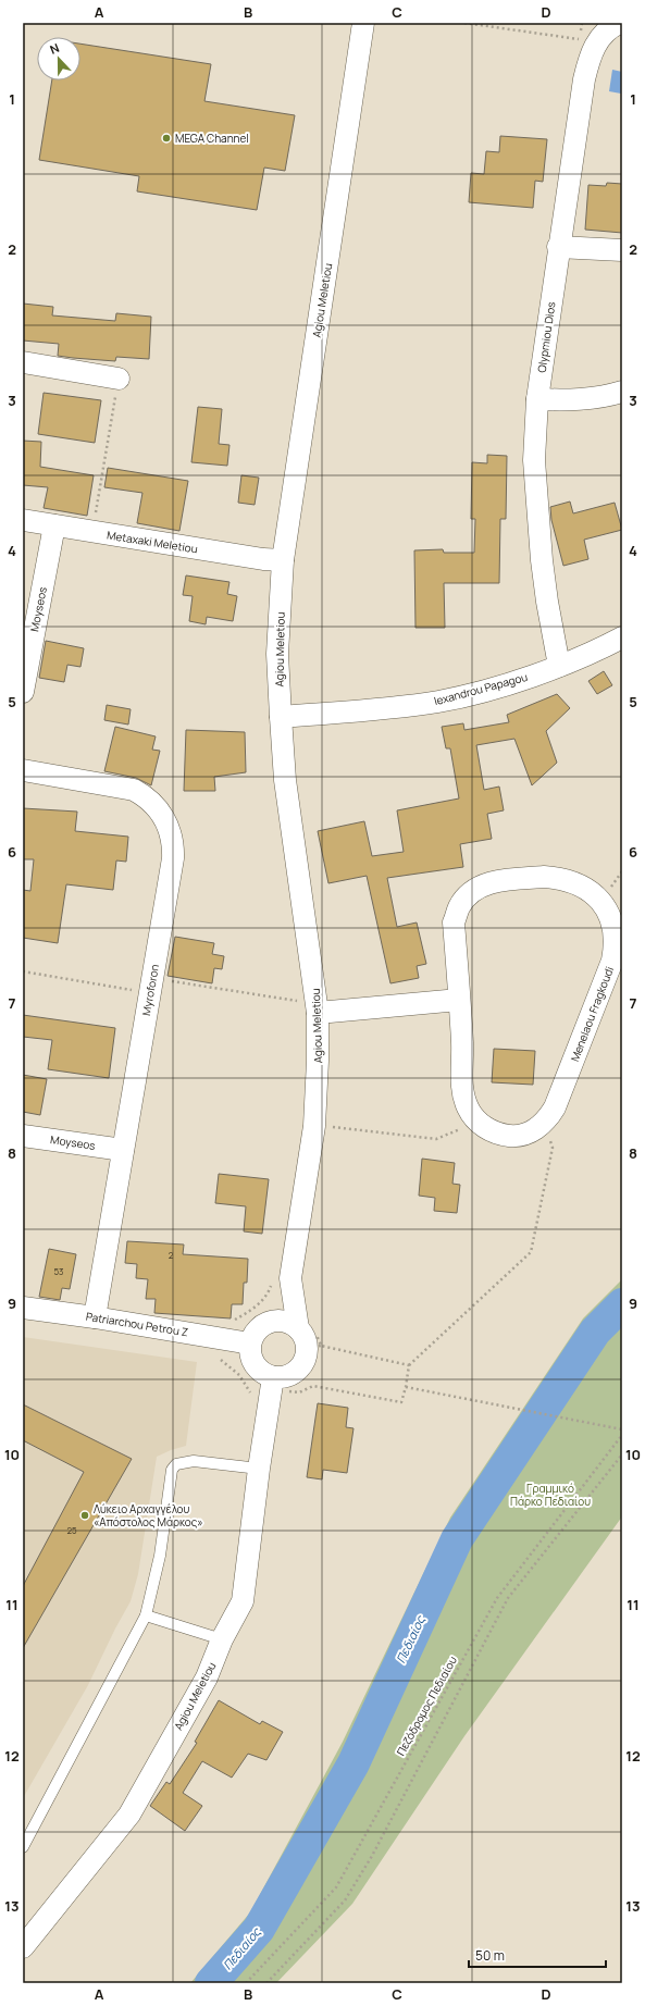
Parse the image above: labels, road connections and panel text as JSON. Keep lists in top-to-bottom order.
{
  "streets": {
    "street": [
      "Agiou Meletiou",
      "Olypmiou Dios",
      "Metaxaki Meletiou",
      "Moyseos",
      "lexandrou Papagou",
      "Myroforon",
      "Menelaou Fragkoudi",
      "Patriarchou Petrou Z"
    ],
    "path": ["Πεζόδρομος Πεδιαίου"]
  },
  "crossings": [
    ["Agiou Meletiou", "Metaxaki Meletiou"],
    ["Agiou Meletiou", "lexandrou Papagou"],
    ["Agiou Meletiou", "Patriarchou Petrou Z"],
    ["Olypmiou Dios", "lexandrou Papagou"],
    ["Metaxaki Meletiou", "Moyseos"],
    ["Moyseos", "Myroforon"],
    ["Myroforon", "Patriarchou Petrou Z"]
  ],
  "water": ["Πεδιαίος"],
  "parks": ["Γραμμικό Πάρκο Πεδιαίου"],
  "places": ["MEGA Channel", "Λύκειο Αρχαγγέλου «Απόστολος Μάρκος»"],
  "house_numbers": ["2", "53", "25"],
  "scale_bar": "50 m",
  "north": "top",
  "grid": {
    "columns": [
      "A",
      "B",
      "C",
      "D"
    ],
    "rows": [
      "1",
      "2",
      "3",
      "4",
      "5",
      "6",
      "7",
      "8",
      "9",
      "10",
      "11",
      "12",
      "13"
    ]
  }
}
